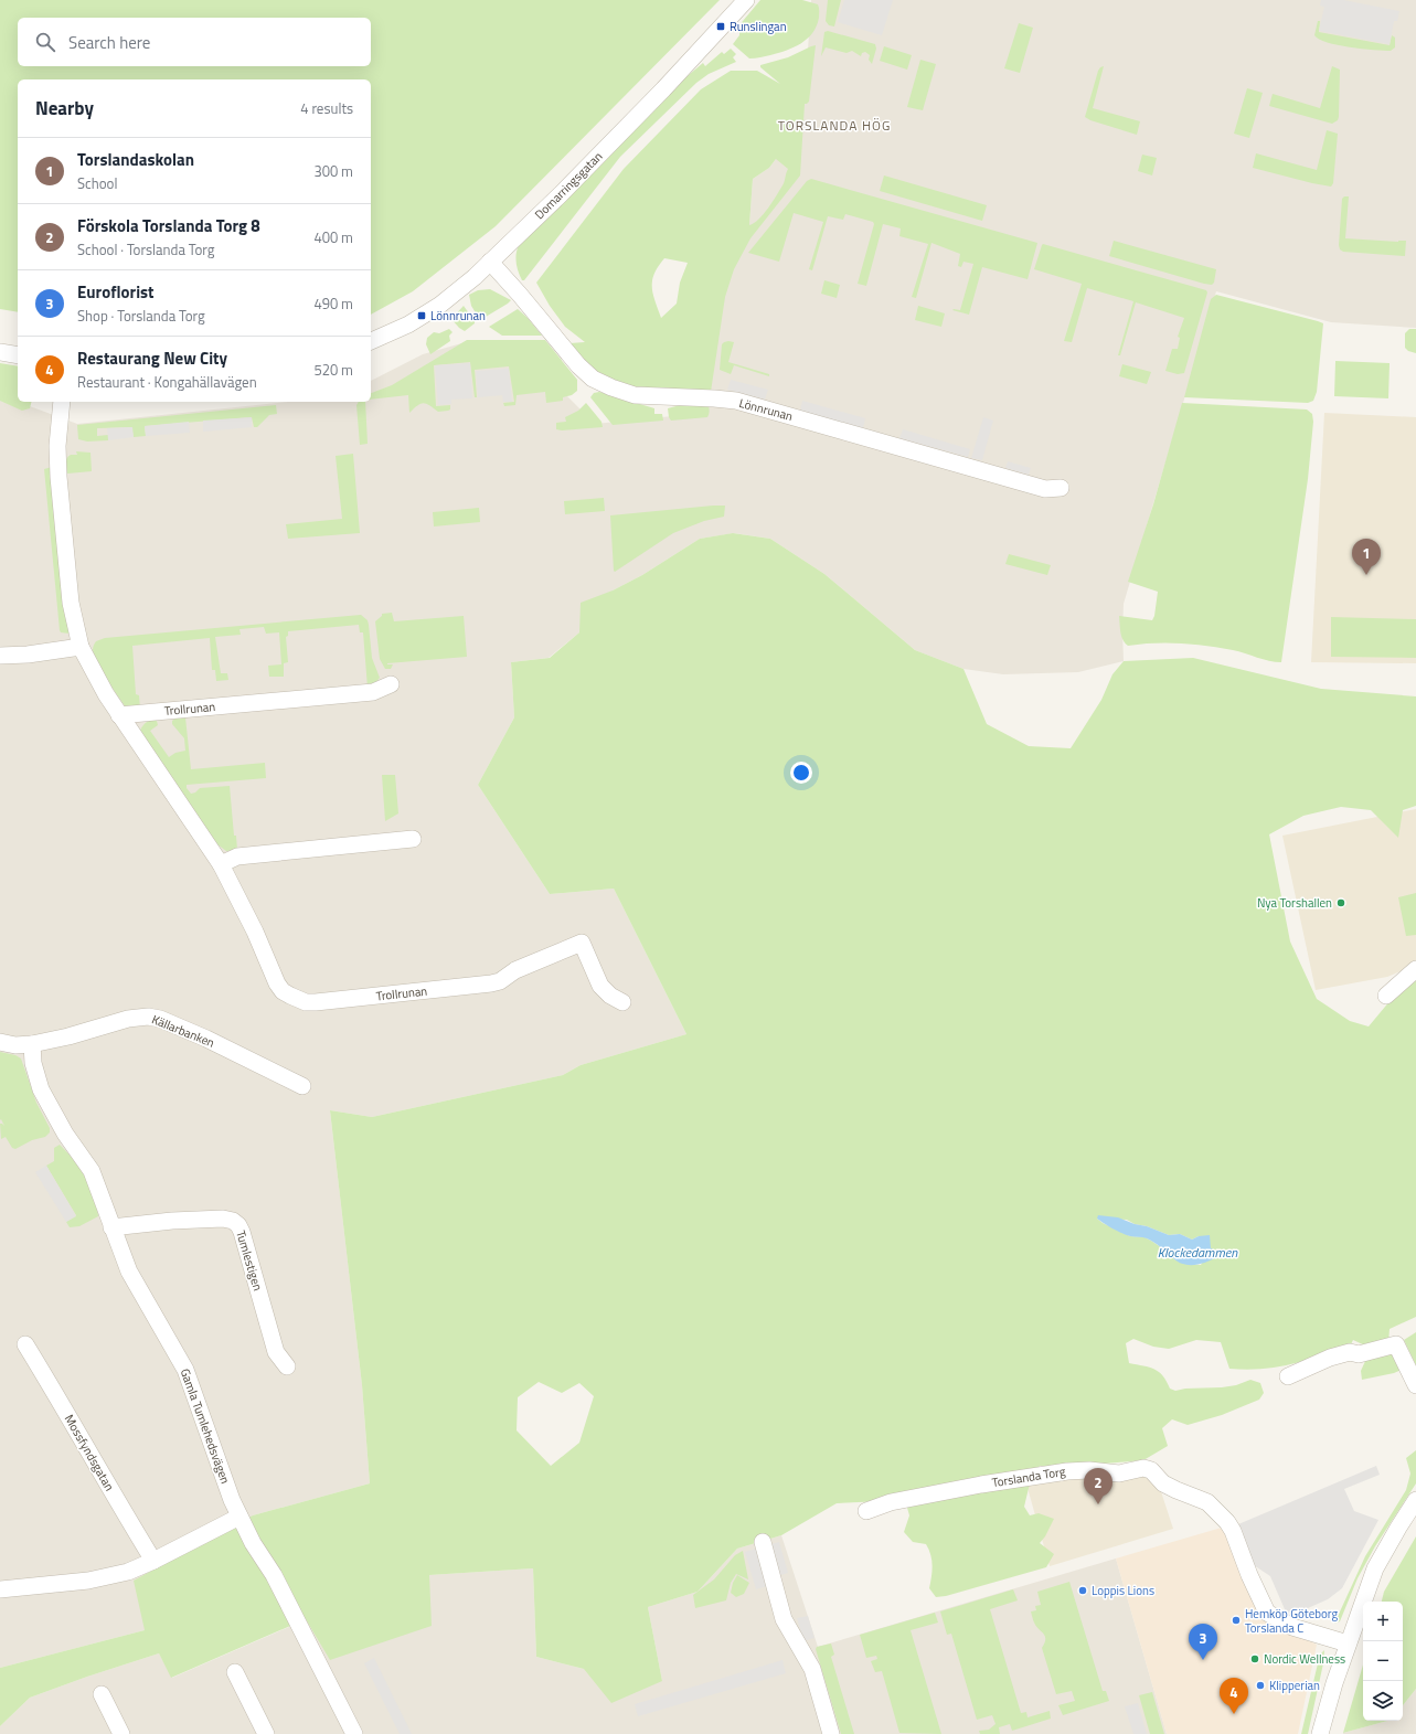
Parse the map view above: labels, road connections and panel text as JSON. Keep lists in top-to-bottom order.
{
  "streets": {
    "street": [
      "Domarringsgatan",
      "Lönnrunan",
      "Trollrunan",
      "Källarbanken",
      "Tumlestigen",
      "Gamla Tumlehedsvägen",
      "Mossfyndsgatan",
      "Torslanda Torg"
    ]
  },
  "crossings": [
    ["Domarringsgatan", "Lönnrunan"],
    ["Källarbanken", "Gamla Tumlehedsvägen"],
    ["Tumlestigen", "Gamla Tumlehedsvägen"]
  ],
  "districts": ["TORSLANDA HÖG"],
  "water": ["Klockedammen"],
  "places": {
    "transit": ["Runslingan", "Lönnrunan"],
    "other": [
      "Nya Torshallen",
      "Loppis Lions",
      "Hemköp Göteborg Torslanda C",
      "Nordic Wellness",
      "Klipperian"
    ]
  },
  "page": {
    "search": "Search here",
    "heading": ["Nearby", "4 results"],
    "list": [
      {
        "mark": "1",
        "name": "Torslandaskolan",
        "note": "School",
        "value": "300 m"
      },
      {
        "mark": "2",
        "name": "Förskola Torslanda Torg 8",
        "note": "School · Torslanda Torg",
        "value": "400 m"
      },
      {
        "mark": "3",
        "name": "Euroflorist",
        "note": "Shop · Torslanda Torg",
        "value": "490 m"
      },
      {
        "mark": "4",
        "name": "Restaurang New City",
        "note": "Restaurant · Kongahällavägen",
        "value": "520 m"
      }
    ],
    "pins": [
      "1",
      "2",
      "3",
      "4"
    ],
    "map_buttons": ["+", "−"]
  }
}
